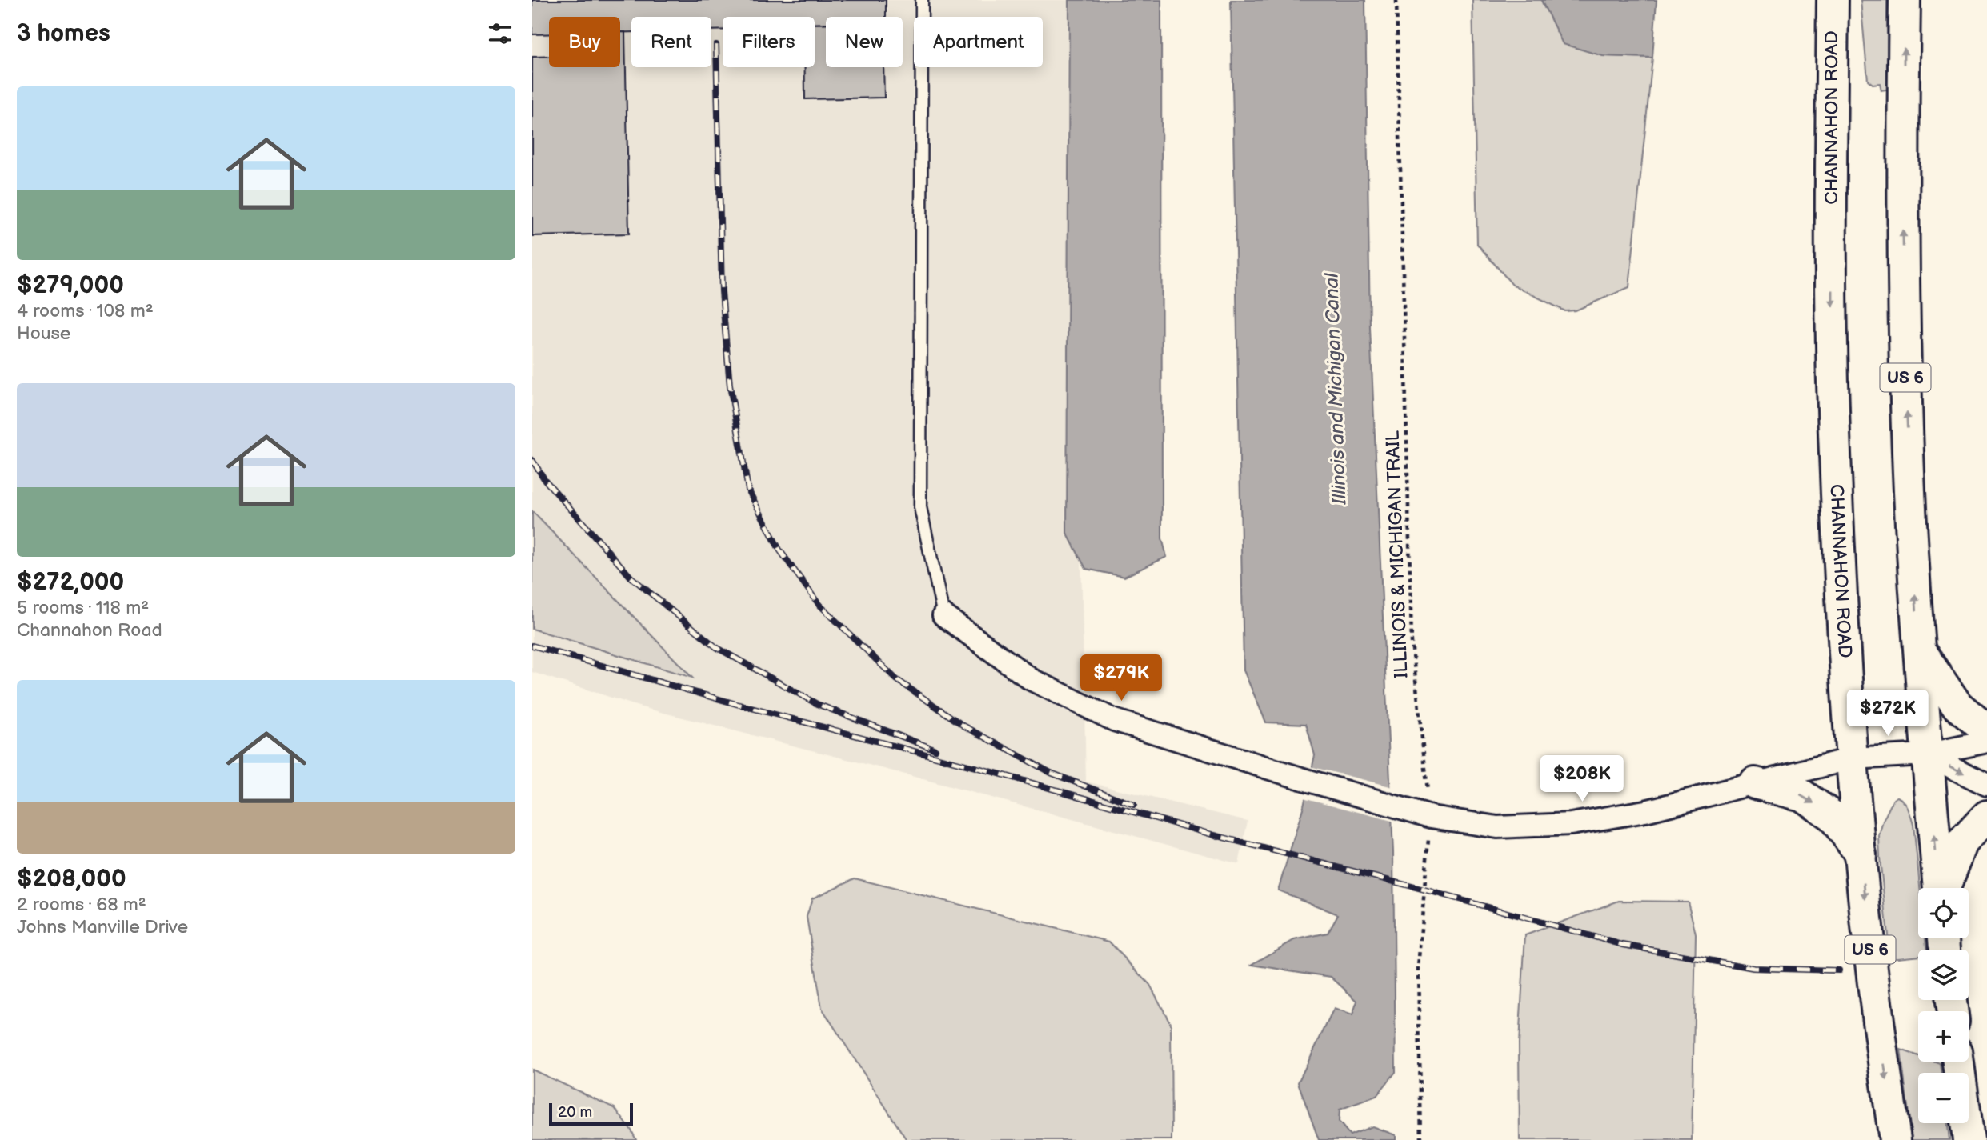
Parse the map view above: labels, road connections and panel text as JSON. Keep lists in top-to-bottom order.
{
  "streets": {
    "main road": ["CHANNAHON ROAD", "US 6"],
    "path": ["ILLINOIS & MICHIGAN TRAIL"]
  },
  "water": ["Illinois and Michigan Canal"],
  "scale_bar": "20 m",
  "page": {
    "heading": "3 homes",
    "chip": [
      "Buy",
      "Rent",
      "Filters",
      "New",
      "Apartment"
    ],
    "list": [
      {
        "name": "$279,000",
        "note": "4 rooms · 108 m² · House"
      },
      {
        "name": "$272,000",
        "note": "5 rooms · 118 m² · Channahon Road"
      },
      {
        "name": "$208,000",
        "note": "2 rooms · 68 m² · Johns Manville Drive"
      }
    ],
    "price": ["$279K", "$272K", "$208K"],
    "map_buttons": ["+", "−"],
    "scale": "20 m"
  }
}
